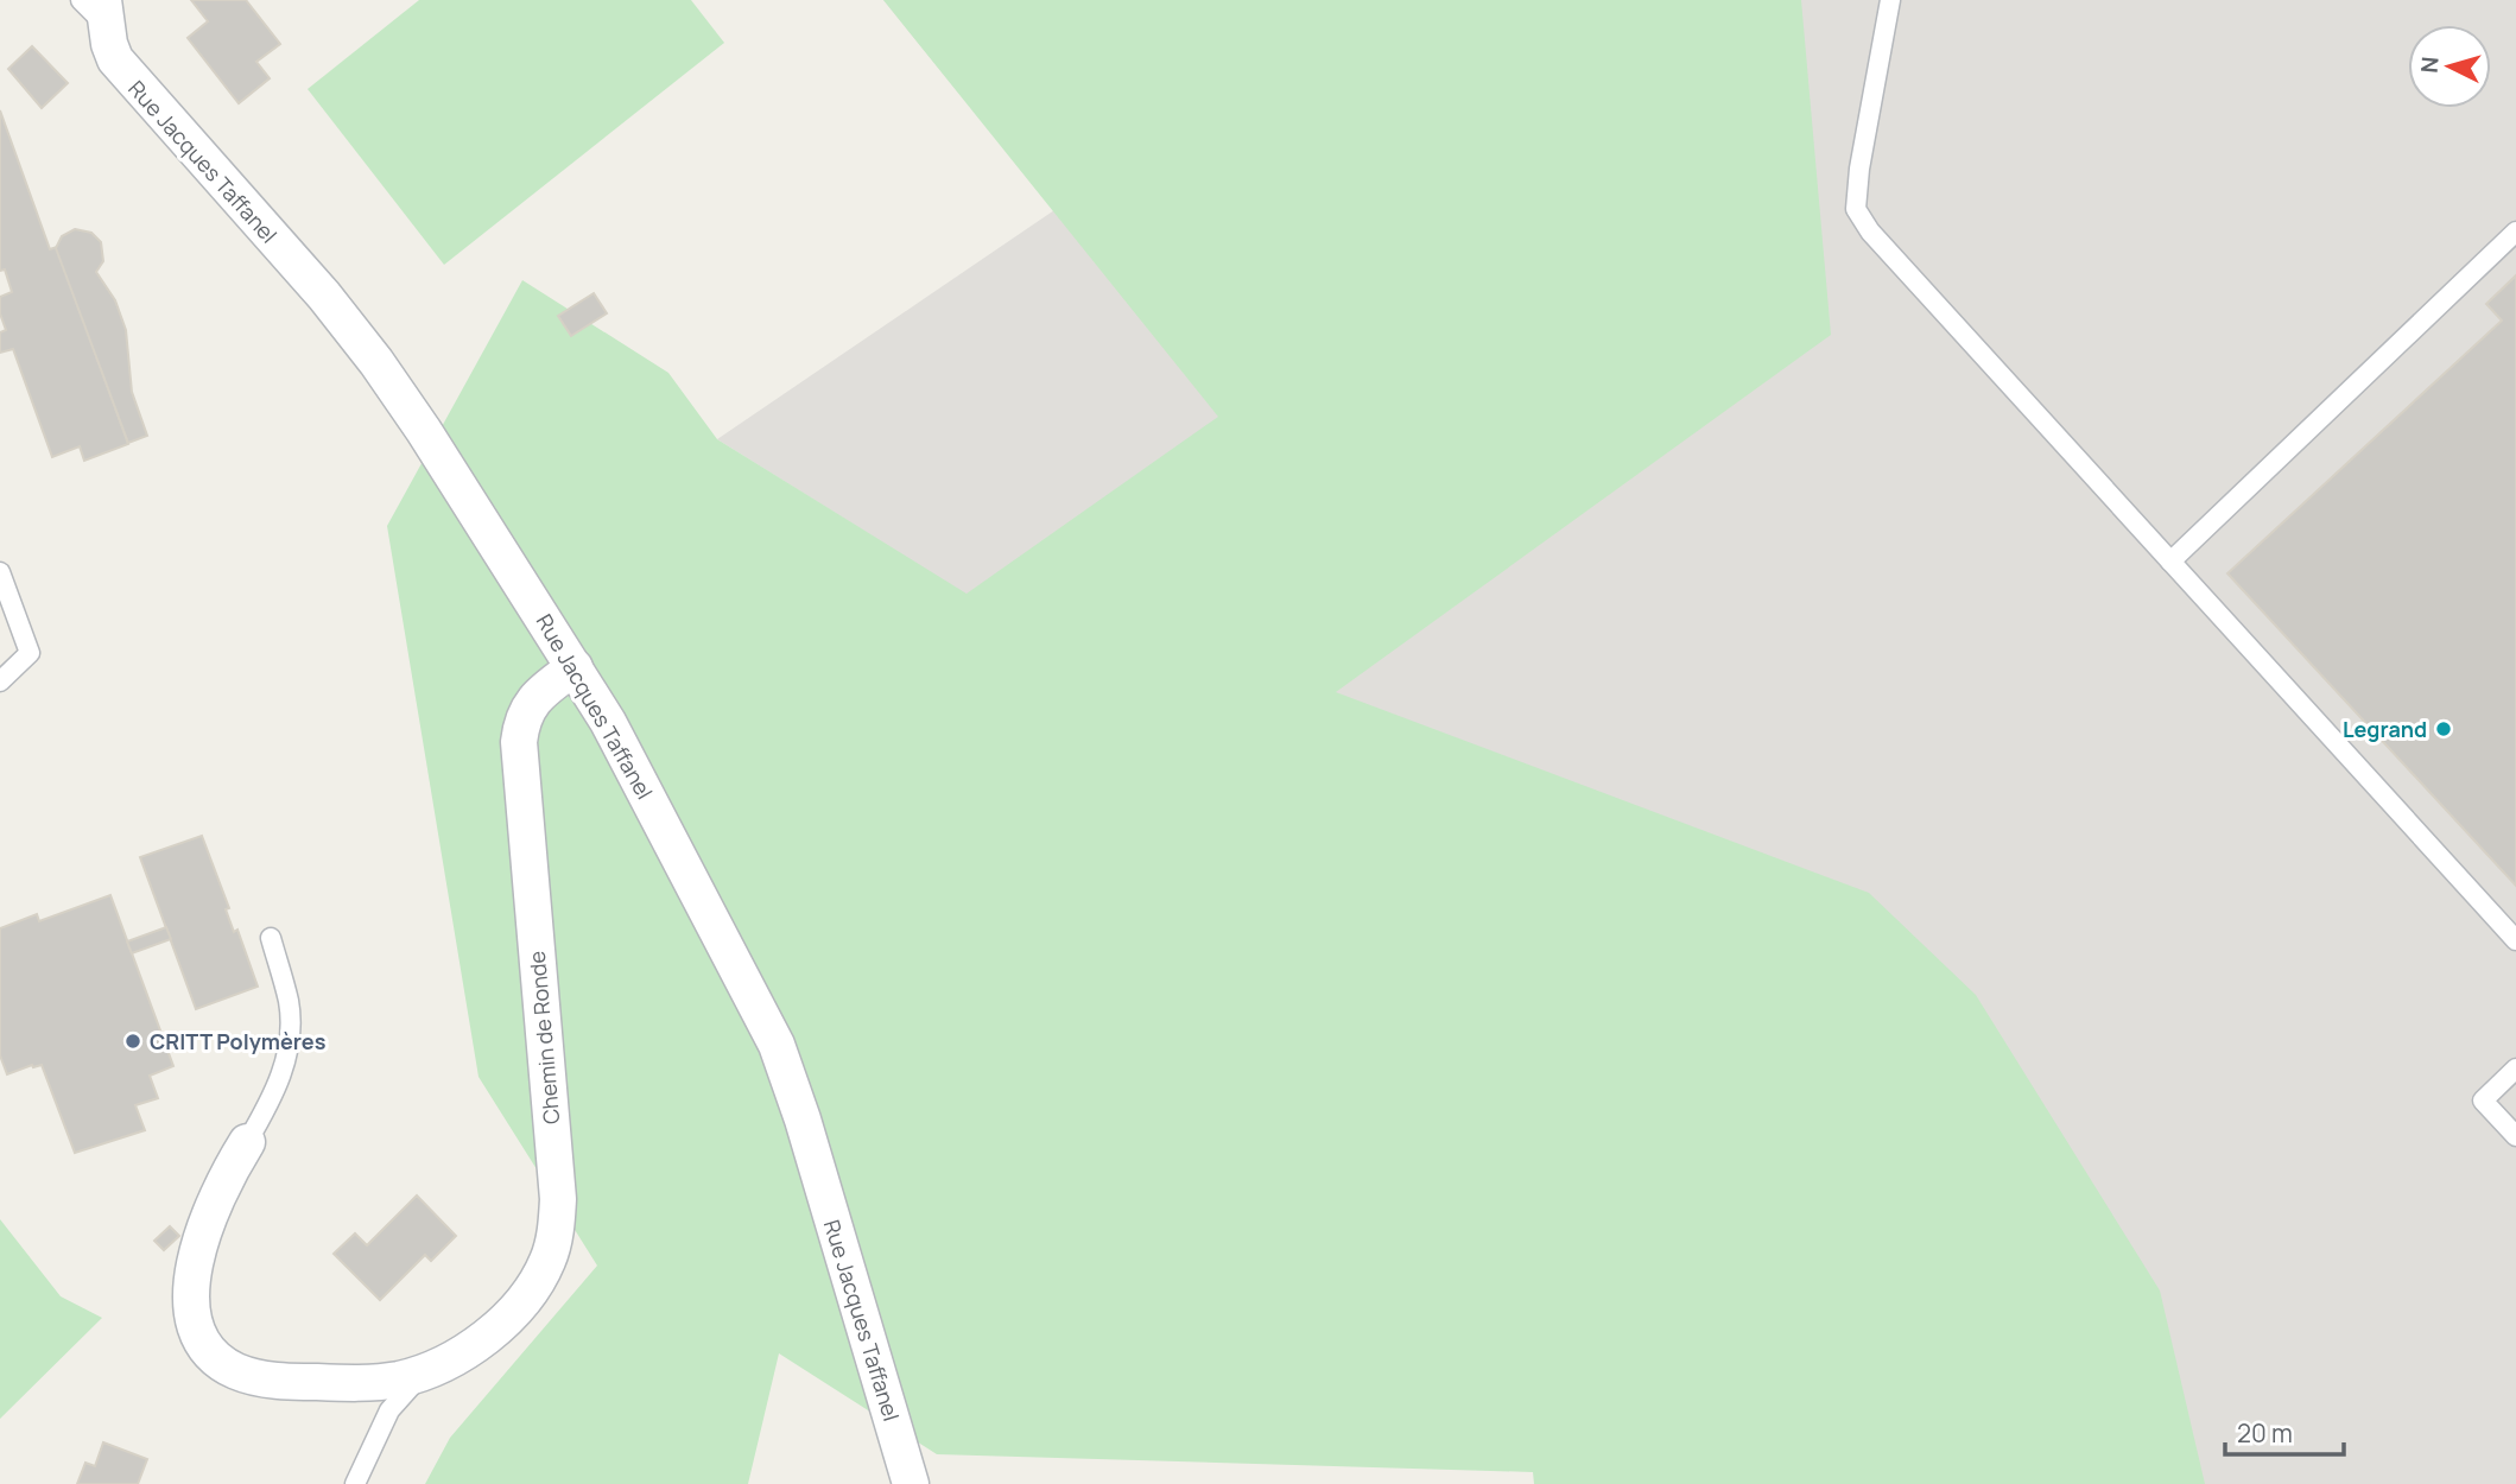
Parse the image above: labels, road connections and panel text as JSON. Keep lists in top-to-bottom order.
{
  "streets": {
    "street": ["Rue Jacques Taffanel", "Chemin de Ronde"]
  },
  "crossings": [
    ["Rue Jacques Taffanel", "Chemin de Ronde"]
  ],
  "places": ["Legrand", "CRITT Polymères"],
  "scale_bar": "20 m",
  "north": "left"
}
